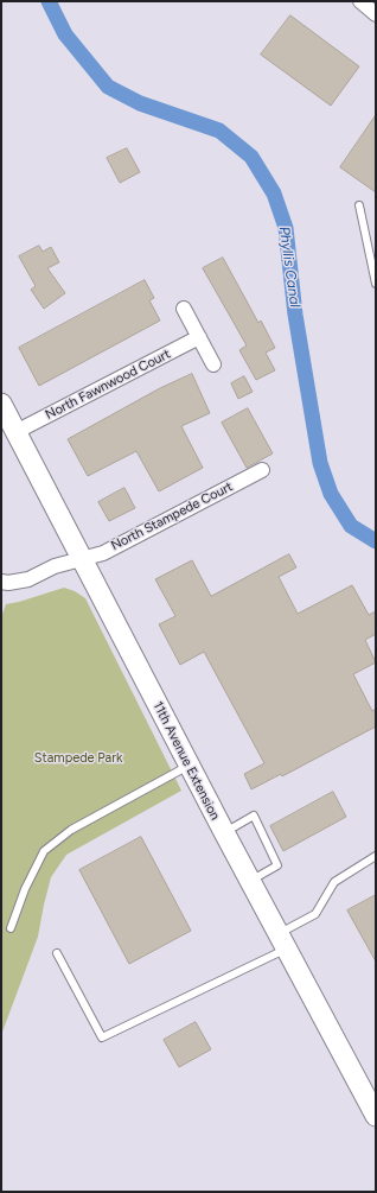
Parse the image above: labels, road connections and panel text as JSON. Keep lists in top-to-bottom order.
{
  "streets": {
    "street": ["North Fawnwood Court", "North Stampede Court", "11th Avenue Extension"]
  },
  "crossings": [
    ["North Fawnwood Court", "11th Avenue Extension"],
    ["North Stampede Court", "11th Avenue Extension"]
  ],
  "water": ["Phyllis Canal"],
  "parks": ["Stampede Park"]
}
